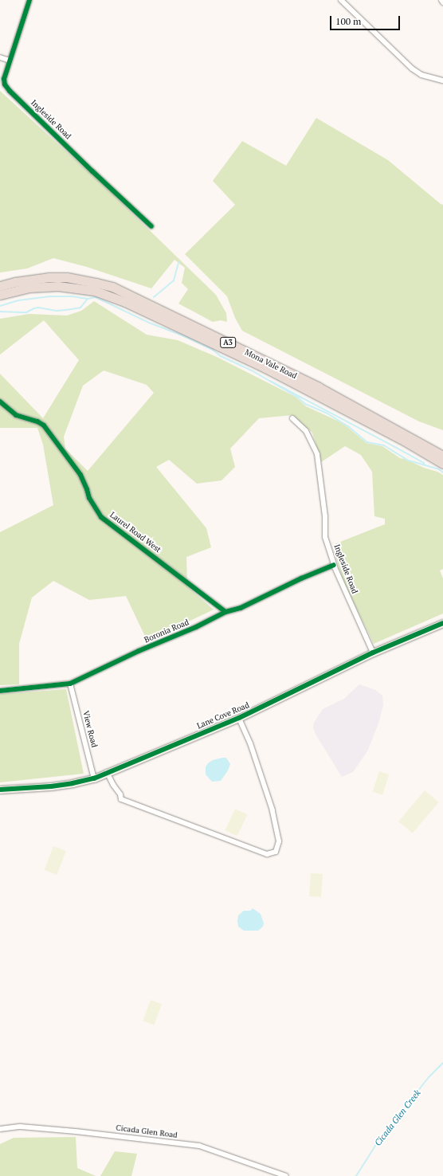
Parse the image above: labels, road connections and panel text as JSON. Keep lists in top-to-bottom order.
{
  "streets": {
    "highway": ["A3", "Mona Vale Road"],
    "street": [
      "Ingleside Road",
      "Laurel Road West",
      "Boronia Road",
      "Lane Cove Road",
      "View Road",
      "Cicada Glen Road"
    ]
  },
  "crossings": [
    ["Ingleside Road", "Boronia Road"],
    ["Ingleside Road", "Lane Cove Road"],
    ["Laurel Road West", "Boronia Road"],
    ["Boronia Road", "View Road"],
    ["Lane Cove Road", "View Road"]
  ],
  "water": ["Cicada Glen Creek"],
  "scale_bar": "100 m"
}
